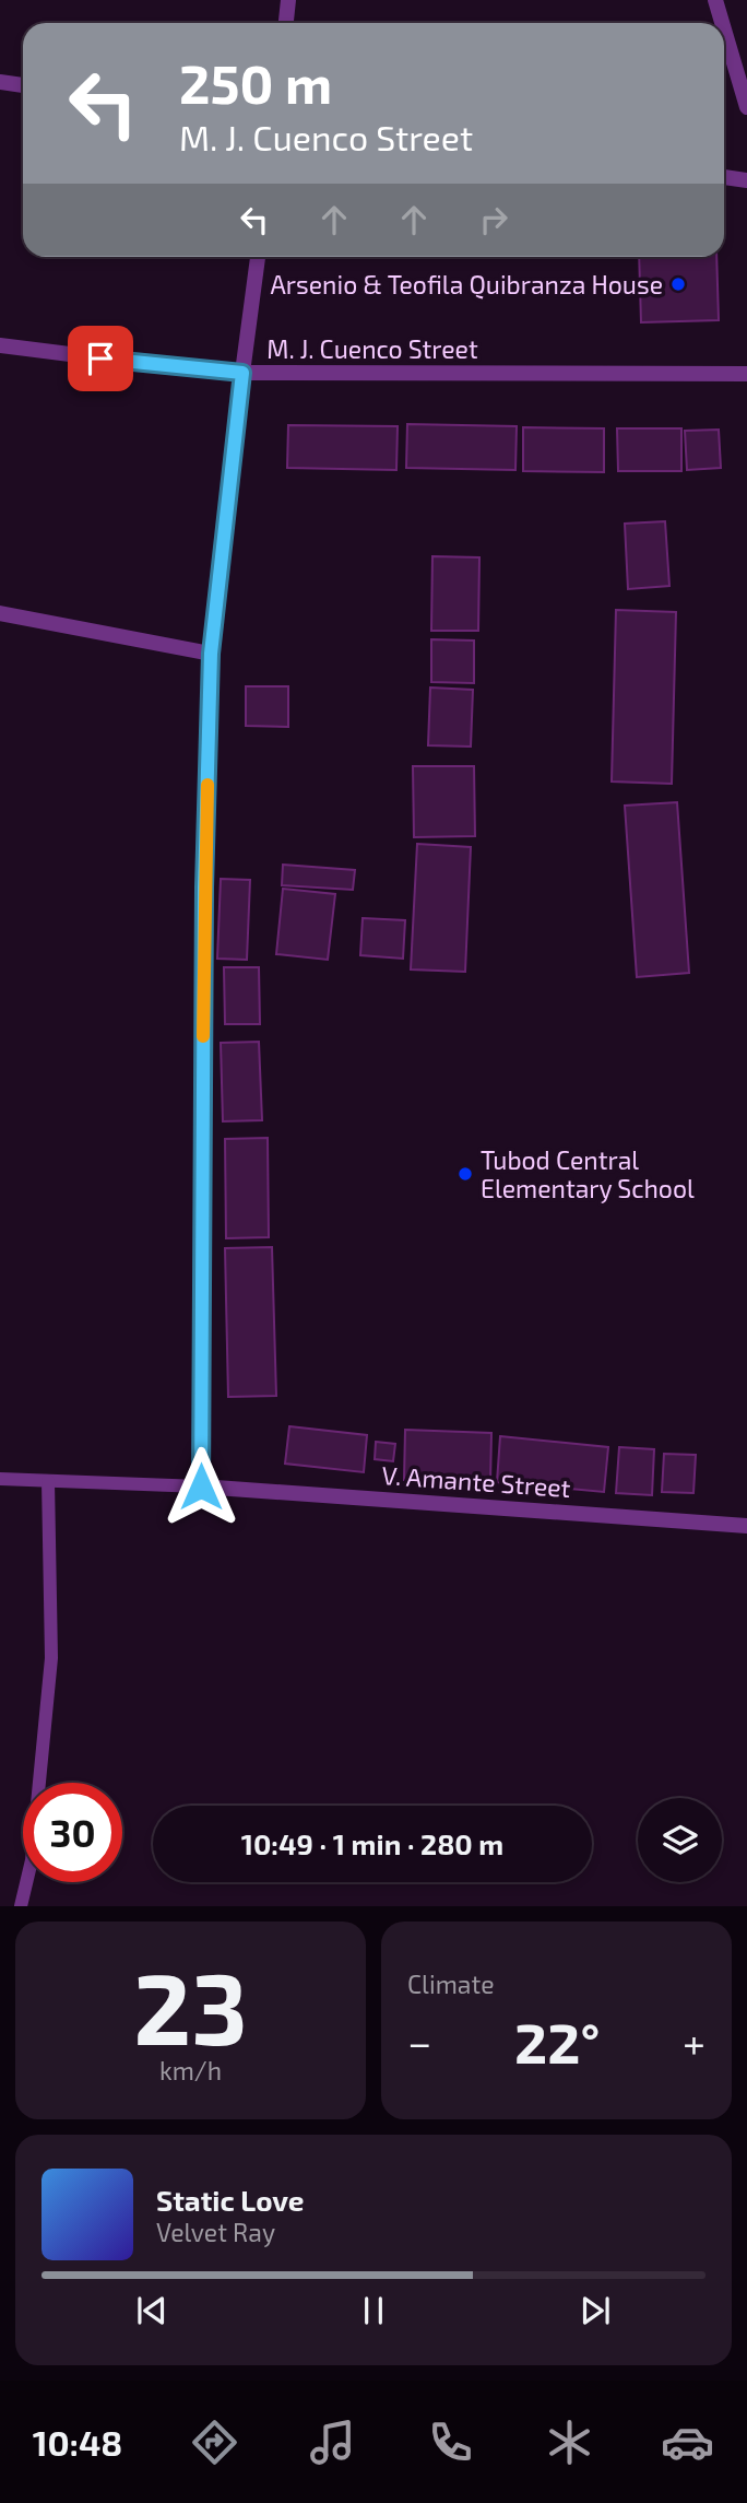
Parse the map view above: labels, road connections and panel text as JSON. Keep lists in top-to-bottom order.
{
  "streets": {
    "street": ["M. J. Cuenco Street", "V. Amante Street"]
  },
  "places": ["Arsenio & Teofila Quibranza House", "Tubod Central Elementary School"],
  "page": {
    "turn": ["250 m", "M. J. Cuenco Street"],
    "limit": "30",
    "trip": "10:49 · 1 min · 280 m",
    "tile": [
      ["23", "km/h"],
      "Climate"
    ],
    "heat": ["−", "22°", "+"],
    "song": ["Static Love", "Velvet Ray"],
    "tabs": "10:48"
  }
}
